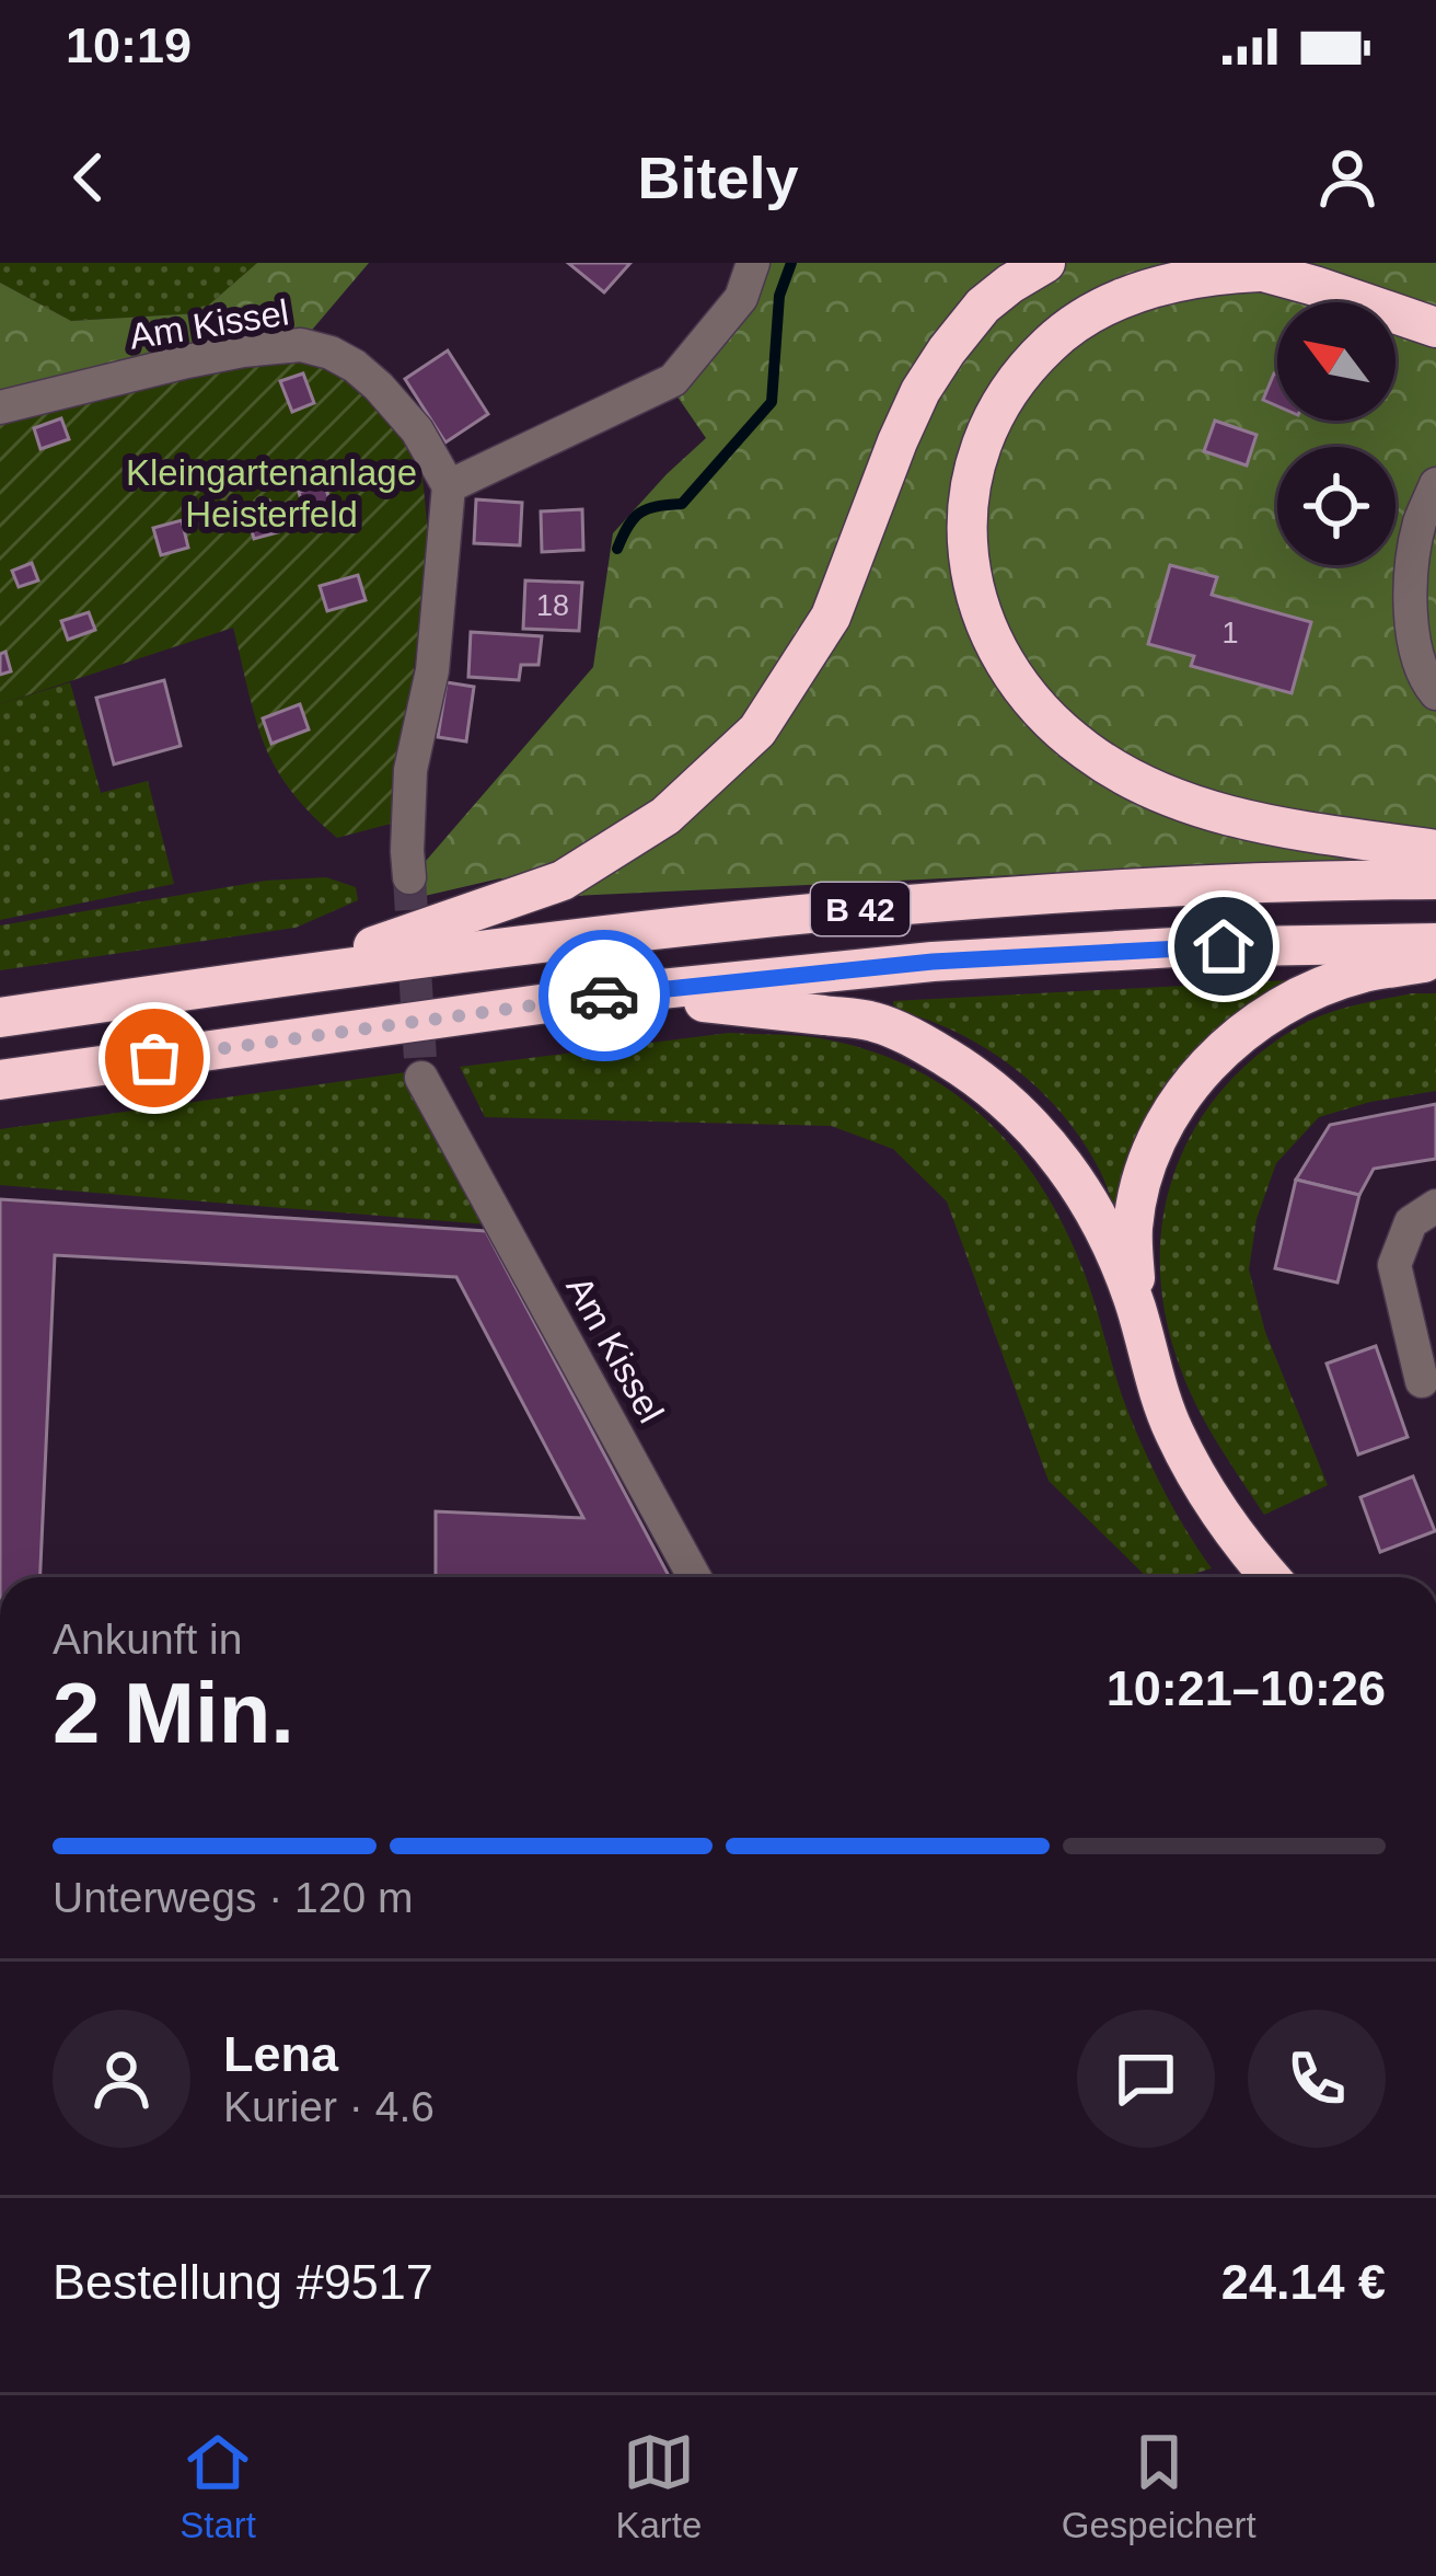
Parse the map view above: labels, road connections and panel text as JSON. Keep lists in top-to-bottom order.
{
  "streets": {
    "highway": ["B 42"],
    "street": ["Am Kissel"]
  },
  "parks": ["Kleingartenanlage Heisterfeld"],
  "house_numbers": ["18", "1"],
  "north": "top left",
  "page": {
    "status": "10:19",
    "header": "Bitely",
    "heading": ["2 Min.", "Ankunft in", "10:21–10:26"],
    "panel": [
      "Lena",
      "Kurier · 4.6",
      "Bestellung #9517",
      "24.14 €"
    ],
    "bar": "Unterwegs · 120 m",
    "tabs": ["Start", "Karte", "Gespeichert"]
  }
}
